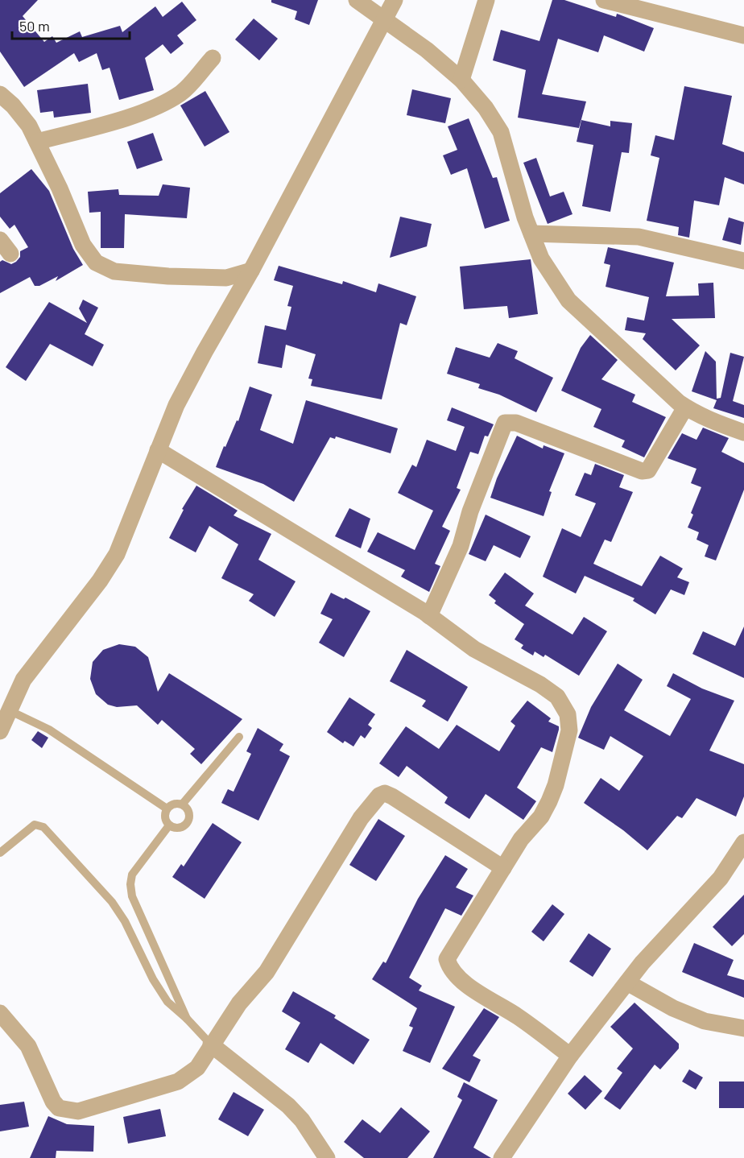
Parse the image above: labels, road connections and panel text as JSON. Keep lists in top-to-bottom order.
{
  "scale_bar": "50 m"
}
